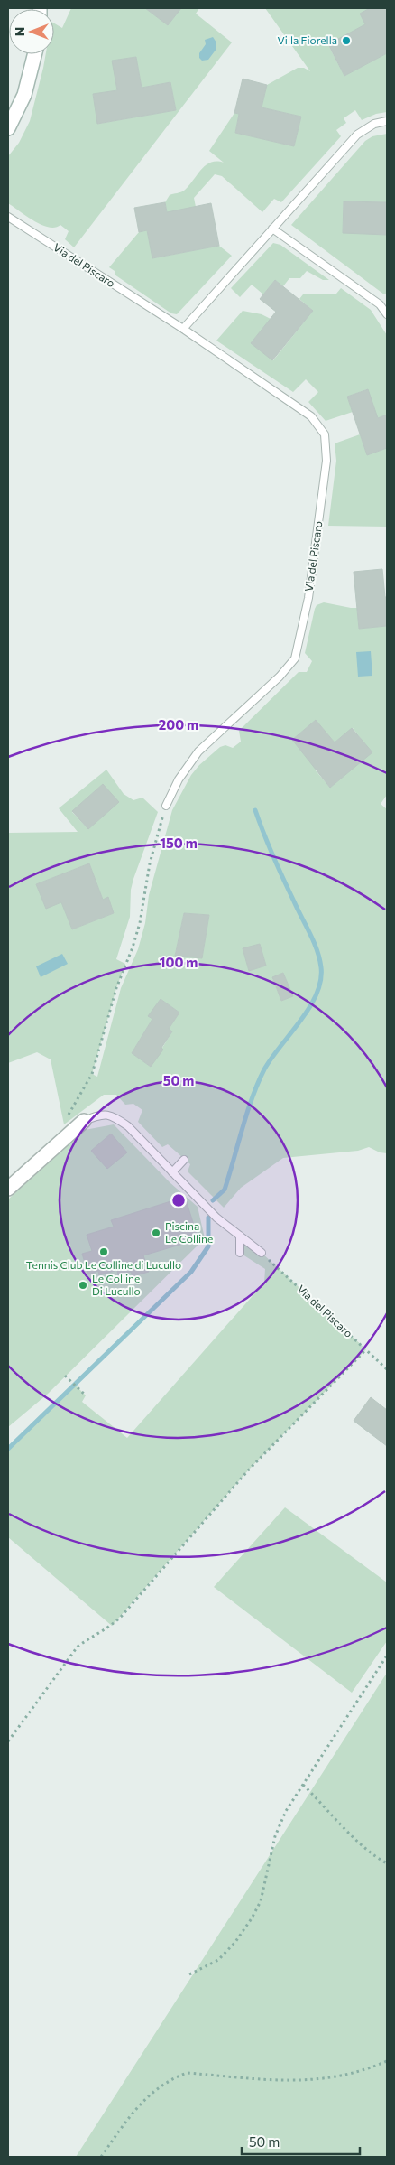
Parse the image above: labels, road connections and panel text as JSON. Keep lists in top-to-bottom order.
{
  "streets": {
    "lane": ["Via del Piscaro"]
  },
  "places": [
    "Villa Fiorella",
    "Piscina Le Colline",
    "Tennis Club Le Colline di Lucullo",
    "Le Colline Di Lucullo"
  ],
  "scale_bar": "50 m",
  "north": "left",
  "rings": [
    "200 m",
    "150 m",
    "100 m",
    "50 m"
  ]
}
